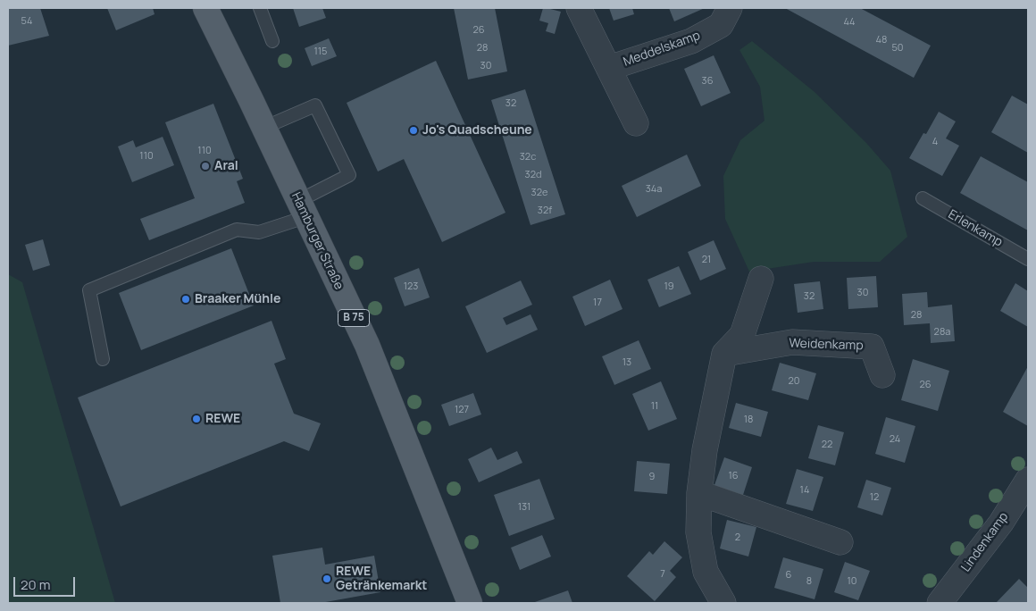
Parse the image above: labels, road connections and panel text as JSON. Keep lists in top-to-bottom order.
{
  "streets": {
    "main road": ["Hamburger Straße", "B 75"],
    "street": ["Meddelskamp", "Weidenkamp", "Lindenkamp"],
    "lane": ["Erlenkamp"]
  },
  "places": [
    "Jo's Quadscheune",
    "Aral",
    "Braaker Mühle",
    "REWE",
    "REWE Getränkemarkt"
  ],
  "house_numbers": [
    "54",
    "44",
    "26",
    "48",
    "28",
    "50",
    "115",
    "30",
    "36",
    "32",
    "4",
    "110",
    "110",
    "32c",
    "32d",
    "34a",
    "32e",
    "32f",
    "21",
    "123",
    "19",
    "30",
    "32",
    "17",
    "28",
    "28a",
    "13",
    "20",
    "26",
    "11",
    "127",
    "18",
    "24",
    "22",
    "16",
    "9",
    "14",
    "12",
    "131",
    "2",
    "7",
    "6",
    "8",
    "10"
  ],
  "scale_bar": "20 m"
}
